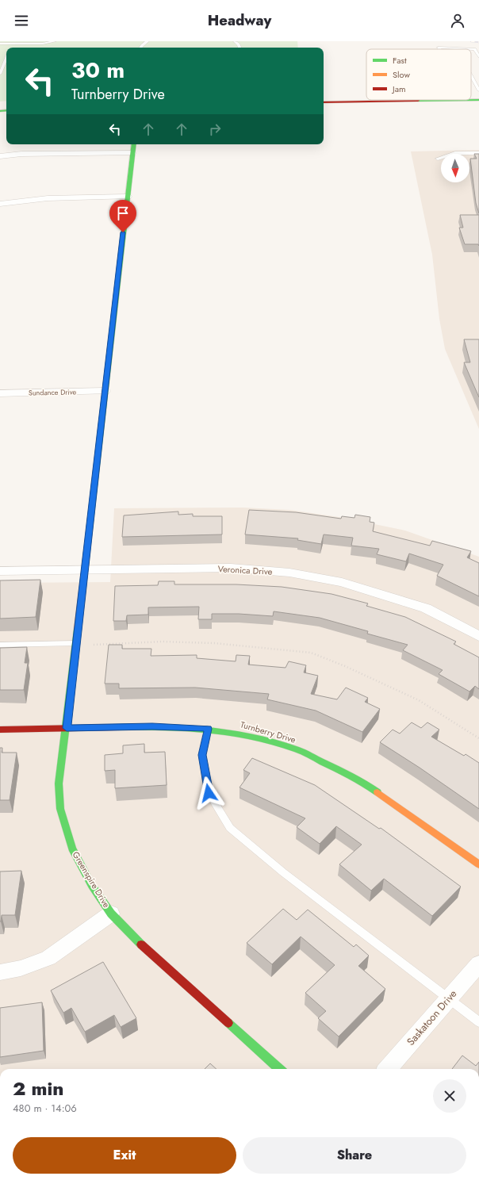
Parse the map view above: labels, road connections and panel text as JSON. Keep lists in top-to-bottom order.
{
  "streets": {
    "street": [
      "Sundance Drive",
      "Veronica Drive",
      "Turnberry Drive",
      "Greenspire Drive",
      "Saskatoon Drive"
    ]
  },
  "crossings": [
    ["Sundance Drive", "Greenspire Drive"],
    ["Veronica Drive", "Greenspire Drive"],
    ["Turnberry Drive", "Greenspire Drive"]
  ],
  "legend": ["Fast", "Slow", "Jam"],
  "north": "bottom",
  "page": {
    "header": "Headway",
    "turn": ["30 m", "Turnberry Drive"],
    "heading": ["2 min", "480 m · 14:06"],
    "buttons": ["Exit", "Share"]
  }
}
